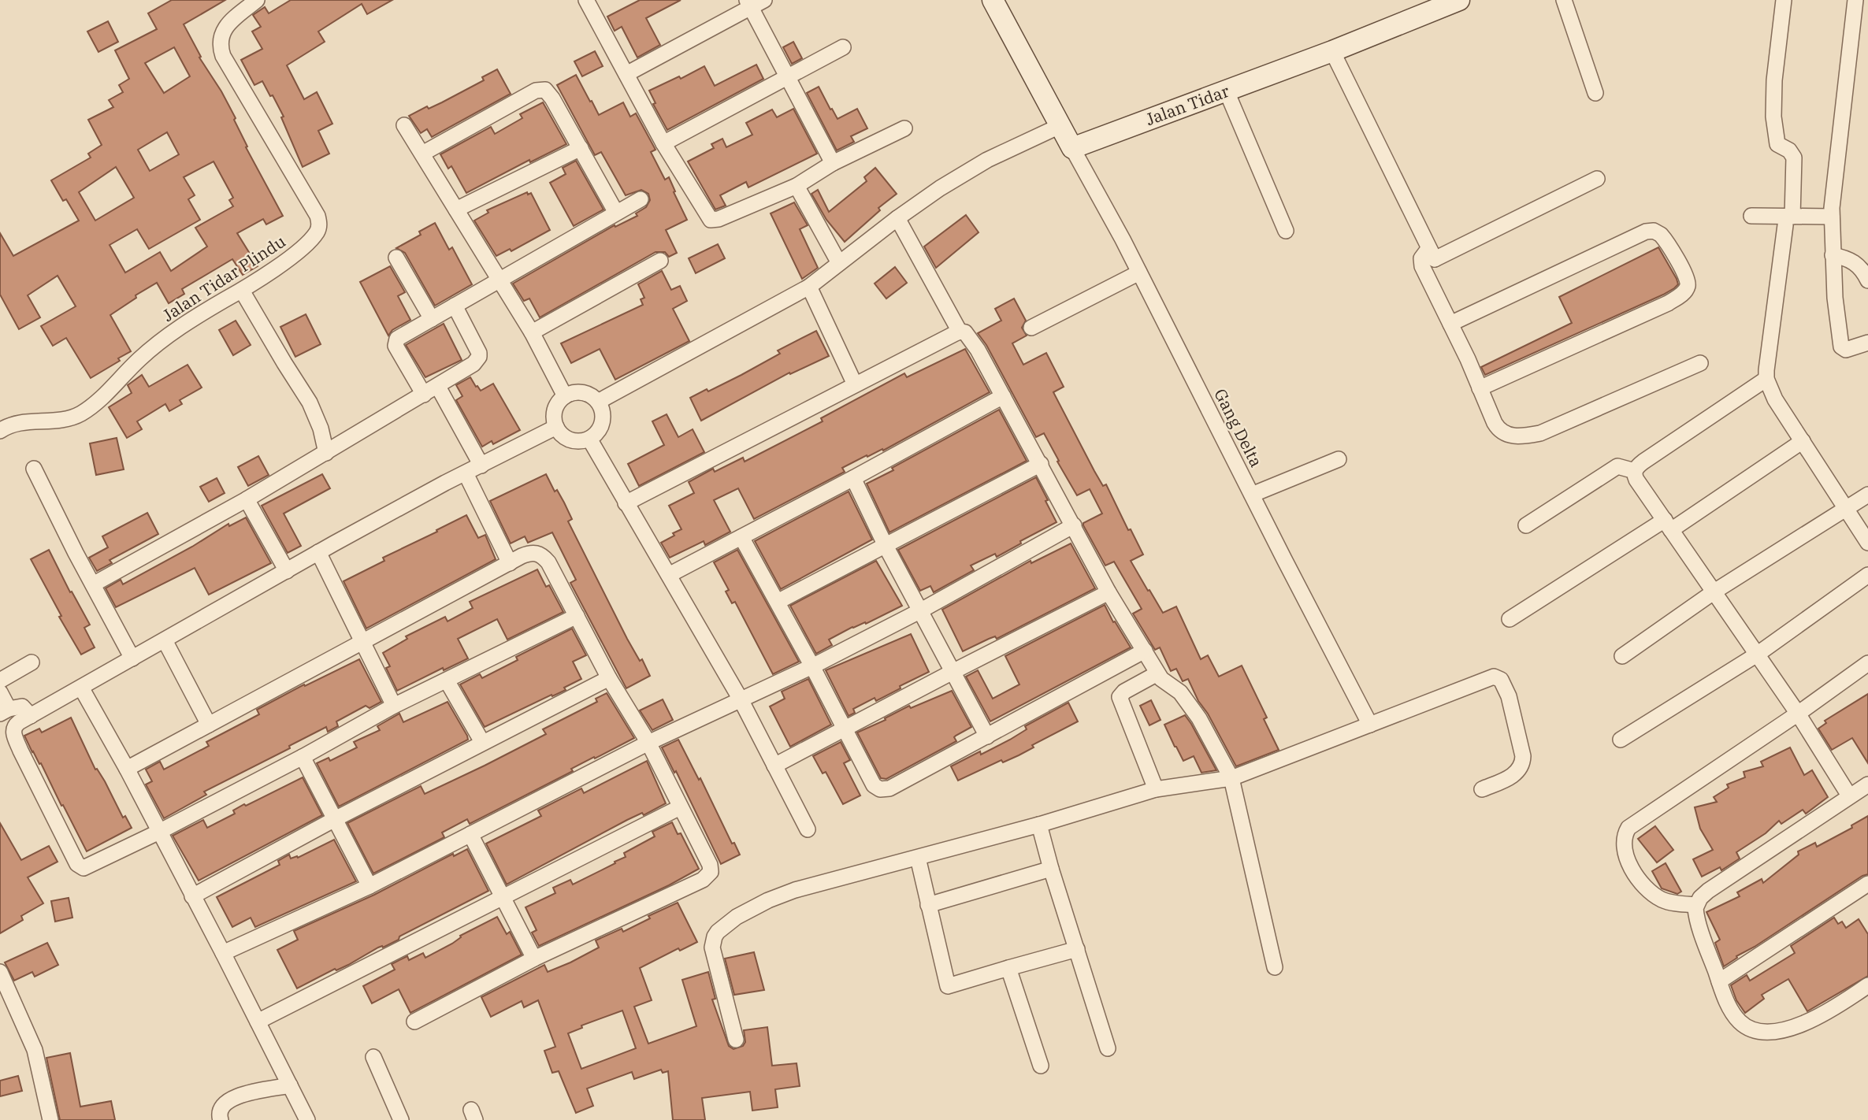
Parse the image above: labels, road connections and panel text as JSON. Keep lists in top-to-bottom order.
{
  "streets": {
    "main road": ["Jalan Tidar"],
    "street": ["Jalan Tidar Plindu", "Gang Delta"]
  },
  "crossings": [
    ["Jalan Tidar", "Gang Delta"]
  ]
}
